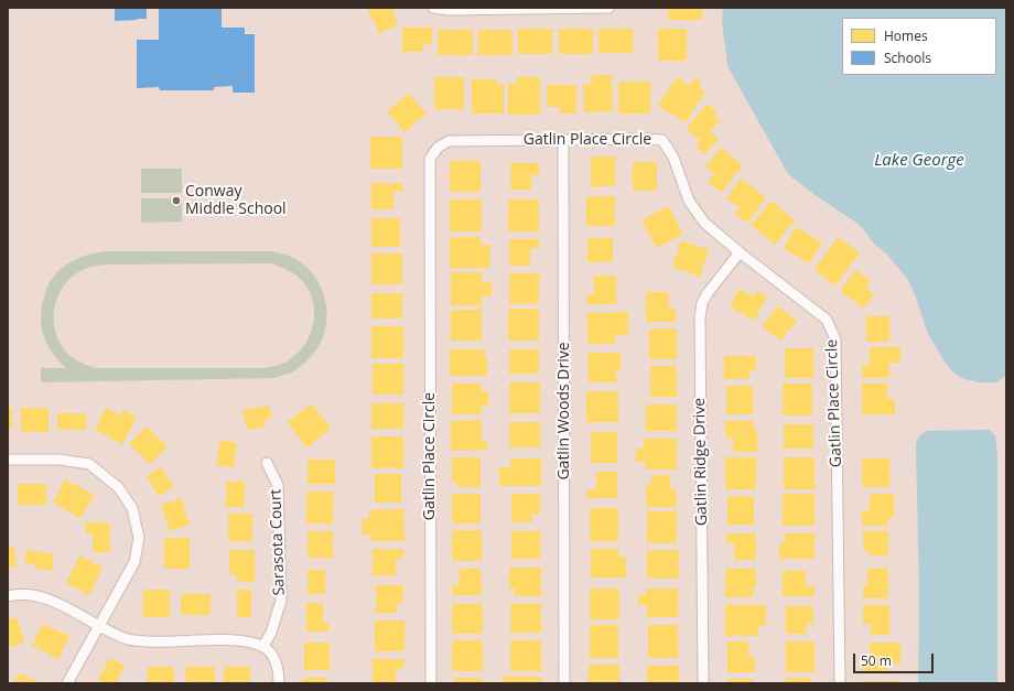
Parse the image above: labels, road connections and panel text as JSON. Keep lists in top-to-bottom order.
{
  "streets": {
    "street": [
      "Gatlin Place Circle",
      "Gatlin Woods Drive",
      "Gatlin Ridge Drive",
      "Sarasota Court"
    ]
  },
  "crossings": [
    ["Gatlin Place Circle", "Gatlin Woods Drive"],
    ["Gatlin Place Circle", "Gatlin Ridge Drive"]
  ],
  "water": ["Lake George"],
  "places": ["Conway Middle School"],
  "legend": ["Homes", "Schools"],
  "scale_bar": "50 m"
}
